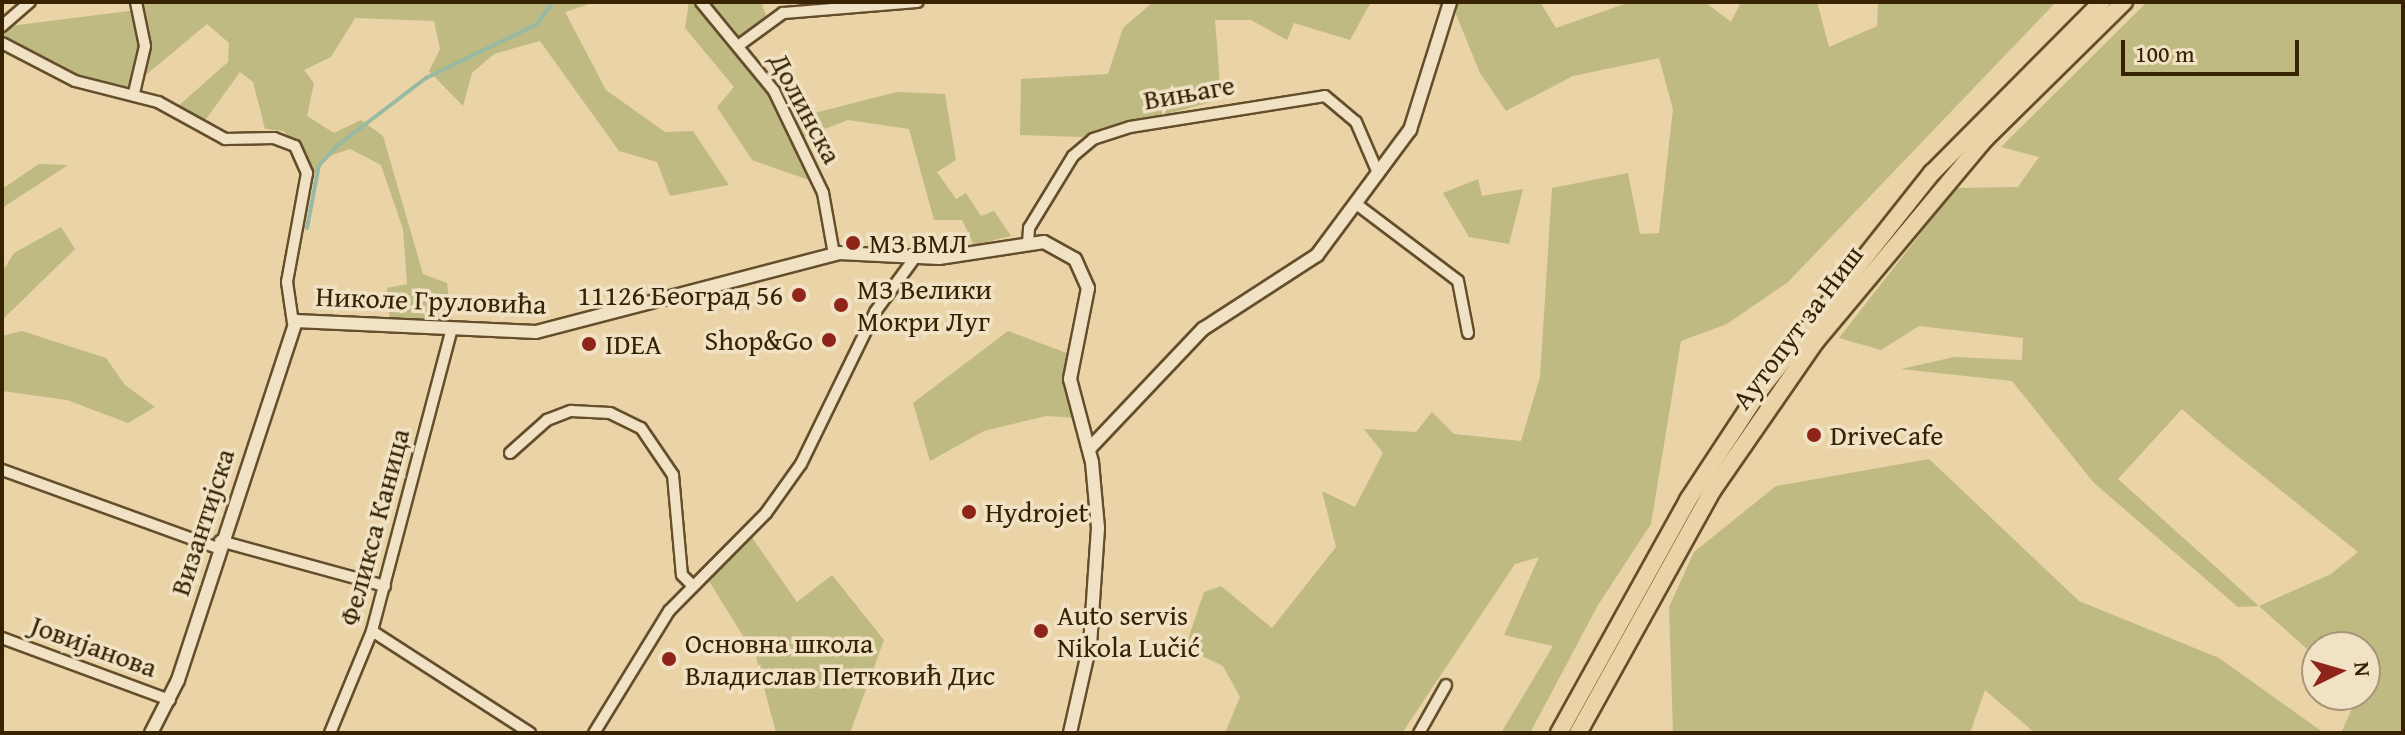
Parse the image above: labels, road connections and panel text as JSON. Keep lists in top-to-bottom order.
{
  "streets": {
    "highway": ["Аутопут за Ниш"],
    "street": [
      "Вињаге",
      "Долинска",
      "Николе Груловића",
      "Византијска",
      "Феликса Каница",
      "Јовијанова"
    ]
  },
  "crossings": [
    ["Вињаге", "Николе Груловића"],
    ["Долинска", "Николе Груловића"],
    ["Николе Груловића", "Византијска"],
    ["Николе Груловића", "Феликса Каница"],
    ["Византијска", "Јовијанова"]
  ],
  "places": [
    "МЗ ВМЛ",
    "11126 Београд 56",
    "МЗ Велики Мокри Луг",
    "Shop&Go",
    "IDEA",
    "DriveCafe",
    "Hydrojet",
    "Auto servis Nikola Lučić",
    "Основна школа Владислав Петковић Дис"
  ],
  "scale_bar": "100 m",
  "north": "right"
}
